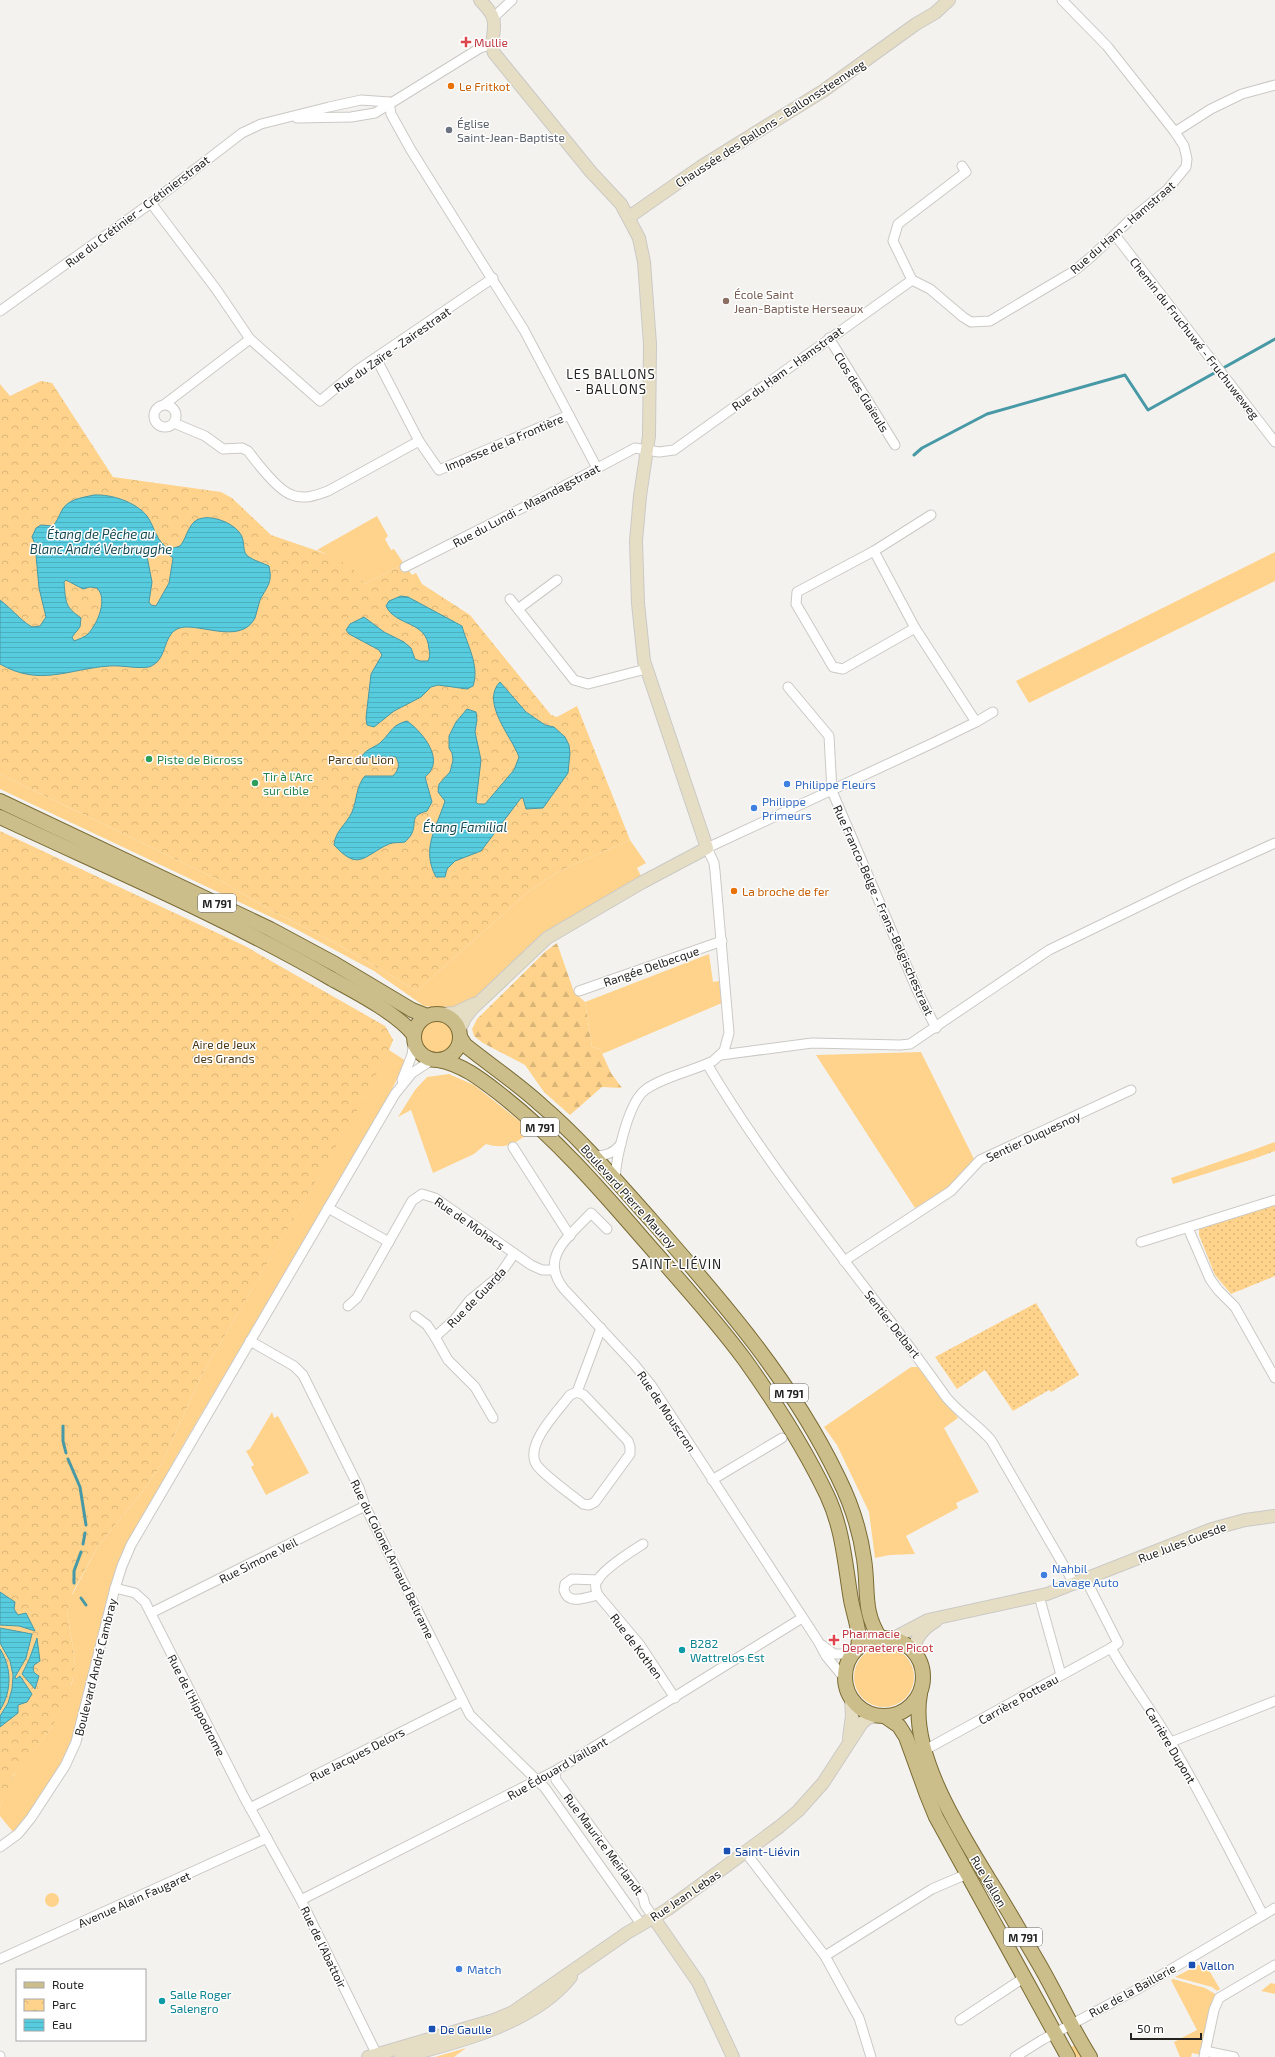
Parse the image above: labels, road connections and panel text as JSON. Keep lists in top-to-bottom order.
{
  "streets": {
    "main road": ["M 791", "Boulevard Pierre Mauroy", "Rue Vallon"],
    "street": [
      "Chaussée des Ballons - Ballonssteenweg",
      "Rue du Crétinier - Crétinierstraat",
      "Rue du Ham - Hamstraat",
      "Chemin du Fruchuwé - Fruchuweweg",
      "Rue du Zaïre - Zairestraat",
      "Clos des Glaïeuls",
      "Impasse de la Frontière",
      "Rue du Lundi - Maandagstraat",
      "Rue Franco-Belge - Frans-Belgischestraat",
      "Rangée Delbecque",
      "Sentier Duquesnoy",
      "Rue de Mohacs",
      "Rue de Guarda",
      "Sentier Delbart",
      "Rue de Mouscron",
      "Rue Jules Guesde",
      "Rue du Colonel Arnaud Beltrame",
      "Rue Simone Veil",
      "Rue de Kothen",
      "Boulevard André Cambray",
      "Carrière Potteau",
      "Rue de l'Hippodrome",
      "Carrière Dupont",
      "Rue Jacques Delors",
      "Rue Édouard Vaillant",
      "Rue Maurice Meirlandt",
      "Rue Jean Lebas",
      "Avenue Alain Faugaret",
      "Rue de l'Abattoir",
      "Rue de la Baillerie"
    ]
  },
  "crossings": [
    ["Rue du Crétinier - Crétinierstraat", "Rue du Zaïre - Zairestraat"],
    ["Rue du Ham - Hamstraat", "Chemin du Fruchuwé - Fruchuweweg"],
    ["Rue du Ham - Hamstraat", "Clos des Glaïeuls"],
    ["Rue du Ham - Hamstraat", "Rue du Lundi - Maandagstraat"],
    ["M 791", "Boulevard Pierre Mauroy"],
    ["Sentier Duquesnoy", "Sentier Delbart"],
    ["Boulevard Pierre Mauroy", "Rue de Mouscron"],
    ["Boulevard Pierre Mauroy", "Rue Jules Guesde"],
    ["Boulevard Pierre Mauroy", "Rue Vallon"],
    ["Boulevard Pierre Mauroy", "Rue Jean Lebas"],
    ["Rue de Mohacs", "Rue de Guarda"],
    ["Rue de Mohacs", "Rue de Mouscron"],
    ["Sentier Delbart", "Rue Jules Guesde"],
    ["Rue de Mouscron", "Rue Jules Guesde"],
    ["Rue de Mouscron", "Rue Édouard Vaillant"],
    ["Rue de Mouscron", "Rue Vallon"],
    ["Rue de Mouscron", "Rue Jean Lebas"],
    ["Rue Jules Guesde", "Rue Vallon"],
    ["Rue Jules Guesde", "Rue Jean Lebas"],
    ["Rue du Colonel Arnaud Beltrame", "Rue Simone Veil"],
    ["Rue du Colonel Arnaud Beltrame", "Boulevard André Cambray"],
    ["Rue du Colonel Arnaud Beltrame", "Rue Jacques Delors"],
    ["Rue du Colonel Arnaud Beltrame", "Rue Édouard Vaillant"],
    ["Rue du Colonel Arnaud Beltrame", "Rue Maurice Meirlandt"],
    ["Rue Simone Veil", "Rue de l'Hippodrome"],
    ["Rue de Kothen", "Rue Édouard Vaillant"],
    ["Boulevard André Cambray", "Rue de l'Hippodrome"],
    ["Carrière Potteau", "Carrière Dupont"],
    ["Carrière Potteau", "Rue Vallon"],
    ["Rue de l'Hippodrome", "Rue Jacques Delors"],
    ["Rue de l'Hippodrome", "Avenue Alain Faugaret"],
    ["Rue de l'Hippodrome", "Rue de l'Abattoir"],
    ["Carrière Dupont", "Rue de la Baillerie"],
    ["Rue Édouard Vaillant", "Rue Maurice Meirlandt"],
    ["Rue Édouard Vaillant", "Rue de l'Abattoir"],
    ["Rue Maurice Meirlandt", "Rue Jean Lebas"],
    ["Rue Vallon", "Rue Jean Lebas"],
    ["Rue Vallon", "Rue de la Baillerie"],
    ["Rue Jean Lebas", "Rue de l'Abattoir"],
    ["Avenue Alain Faugaret", "Rue de l'Abattoir"]
  ],
  "districts": ["LES BALLONS - BALLONS", "SAINT-LIÉVIN"],
  "water": ["Étang de Pêche au Blanc André Verbrugghe", "Étang Familial"],
  "parks": ["Parc du Lion", "Aire de Jeux des Grands"],
  "places": {
    "health": ["Mullie", "Pharmacie Depraetere Picot"],
    "other": [
      "Le Fritkot",
      "Église Saint-Jean-Baptiste",
      "École Saint Jean-Baptiste Herseaux",
      "Piste de Bicross",
      "Tir à l'Arc sur cible",
      "Philippe Fleurs",
      "Philippe Primeurs",
      "La broche de fer",
      "Nahbil Lavage Auto",
      "B282 Wattrelos Est",
      "Match",
      "Salle Roger Salengro"
    ],
    "transit": ["Saint-Liévin", "Vallon", "De Gaulle"]
  },
  "legend": ["Route", "Parc", "Eau"],
  "scale_bar": "50 m"
}
